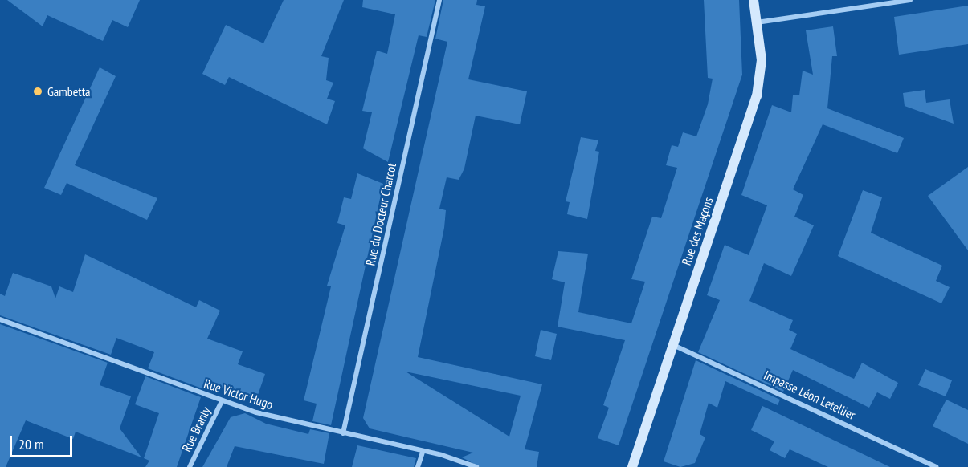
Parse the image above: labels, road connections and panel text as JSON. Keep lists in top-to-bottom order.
{
  "streets": {
    "main road": ["Rue des Maçons"],
    "street": [
      "Rue du Docteur Charcot",
      "Rue Victor Hugo",
      "Impasse Léon Letellier",
      "Rue Branly"
    ]
  },
  "crossings": [
    ["Rue du Docteur Charcot", "Rue Victor Hugo"],
    ["Rue des Maçons", "Impasse Léon Letellier"],
    ["Rue Victor Hugo", "Rue Branly"]
  ],
  "places": ["Gambetta"],
  "scale_bar": "20 m"
}
